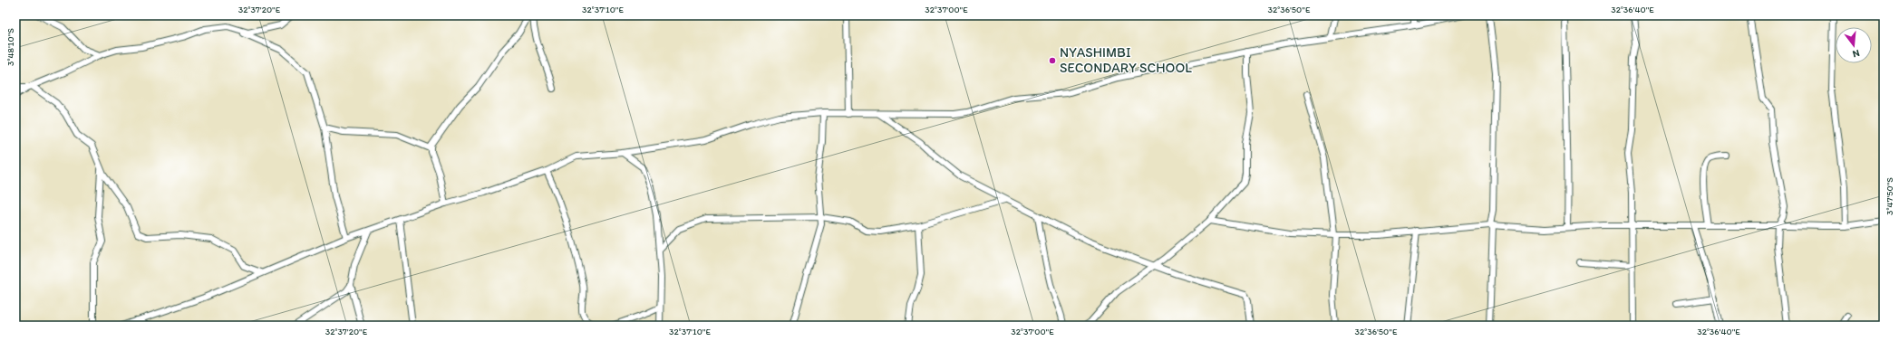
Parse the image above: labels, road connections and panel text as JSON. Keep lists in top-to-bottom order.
{
  "places": ["NYASHIMBI SECONDARY SCHOOL"],
  "north": "bottom",
  "coordinates": [
    "32°37'20\"E",
    "32°37'10\"E",
    "32°37'00\"E",
    "32°36'50\"E",
    "32°36'40\"E",
    "3°48'10\"S",
    "3°47'50\"S"
  ]
}
